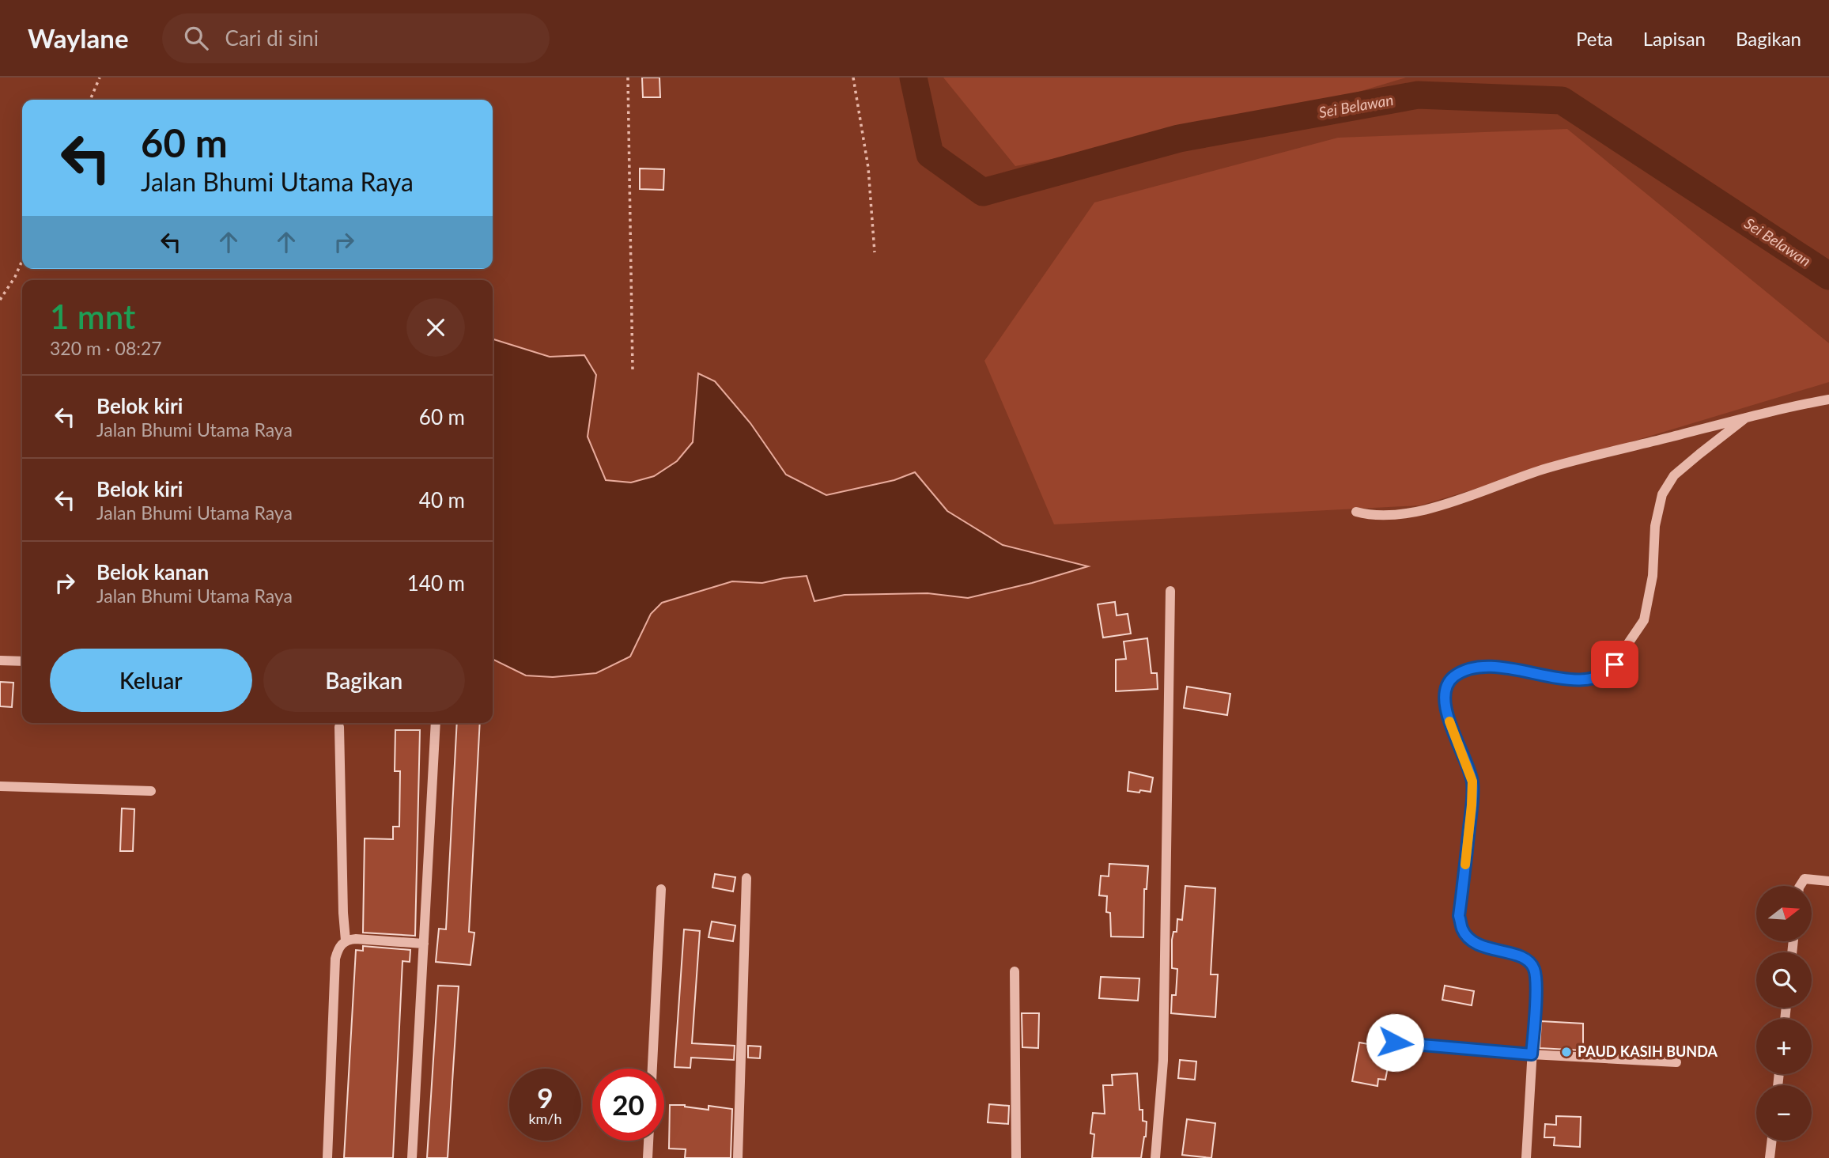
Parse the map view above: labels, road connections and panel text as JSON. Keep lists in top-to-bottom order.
{
  "water": ["Sei Belawan"],
  "places": ["PAUD KASIH BUNDA"],
  "north": "right",
  "page": {
    "header": "Waylane",
    "search": "Cari di sini",
    "nav": ["Peta", "Lapisan", "Bagikan"],
    "turn": ["60 m", "Jalan Bhumi Utama Raya"],
    "heading": ["1 mnt", "320 m · 08:27"],
    "list": [
      {
        "name": "Belok kiri",
        "note": "Jalan Bhumi Utama Raya",
        "value": "60 m"
      },
      {
        "name": "Belok kiri",
        "note": "Jalan Bhumi Utama Raya",
        "value": "40 m"
      },
      {
        "name": "Belok kanan",
        "note": "Jalan Bhumi Utama Raya",
        "value": "140 m"
      }
    ],
    "buttons": ["Keluar", "Bagikan"],
    "map_buttons": ["+", "−"],
    "speed": "9 km/h",
    "limit": "20"
  }
}
